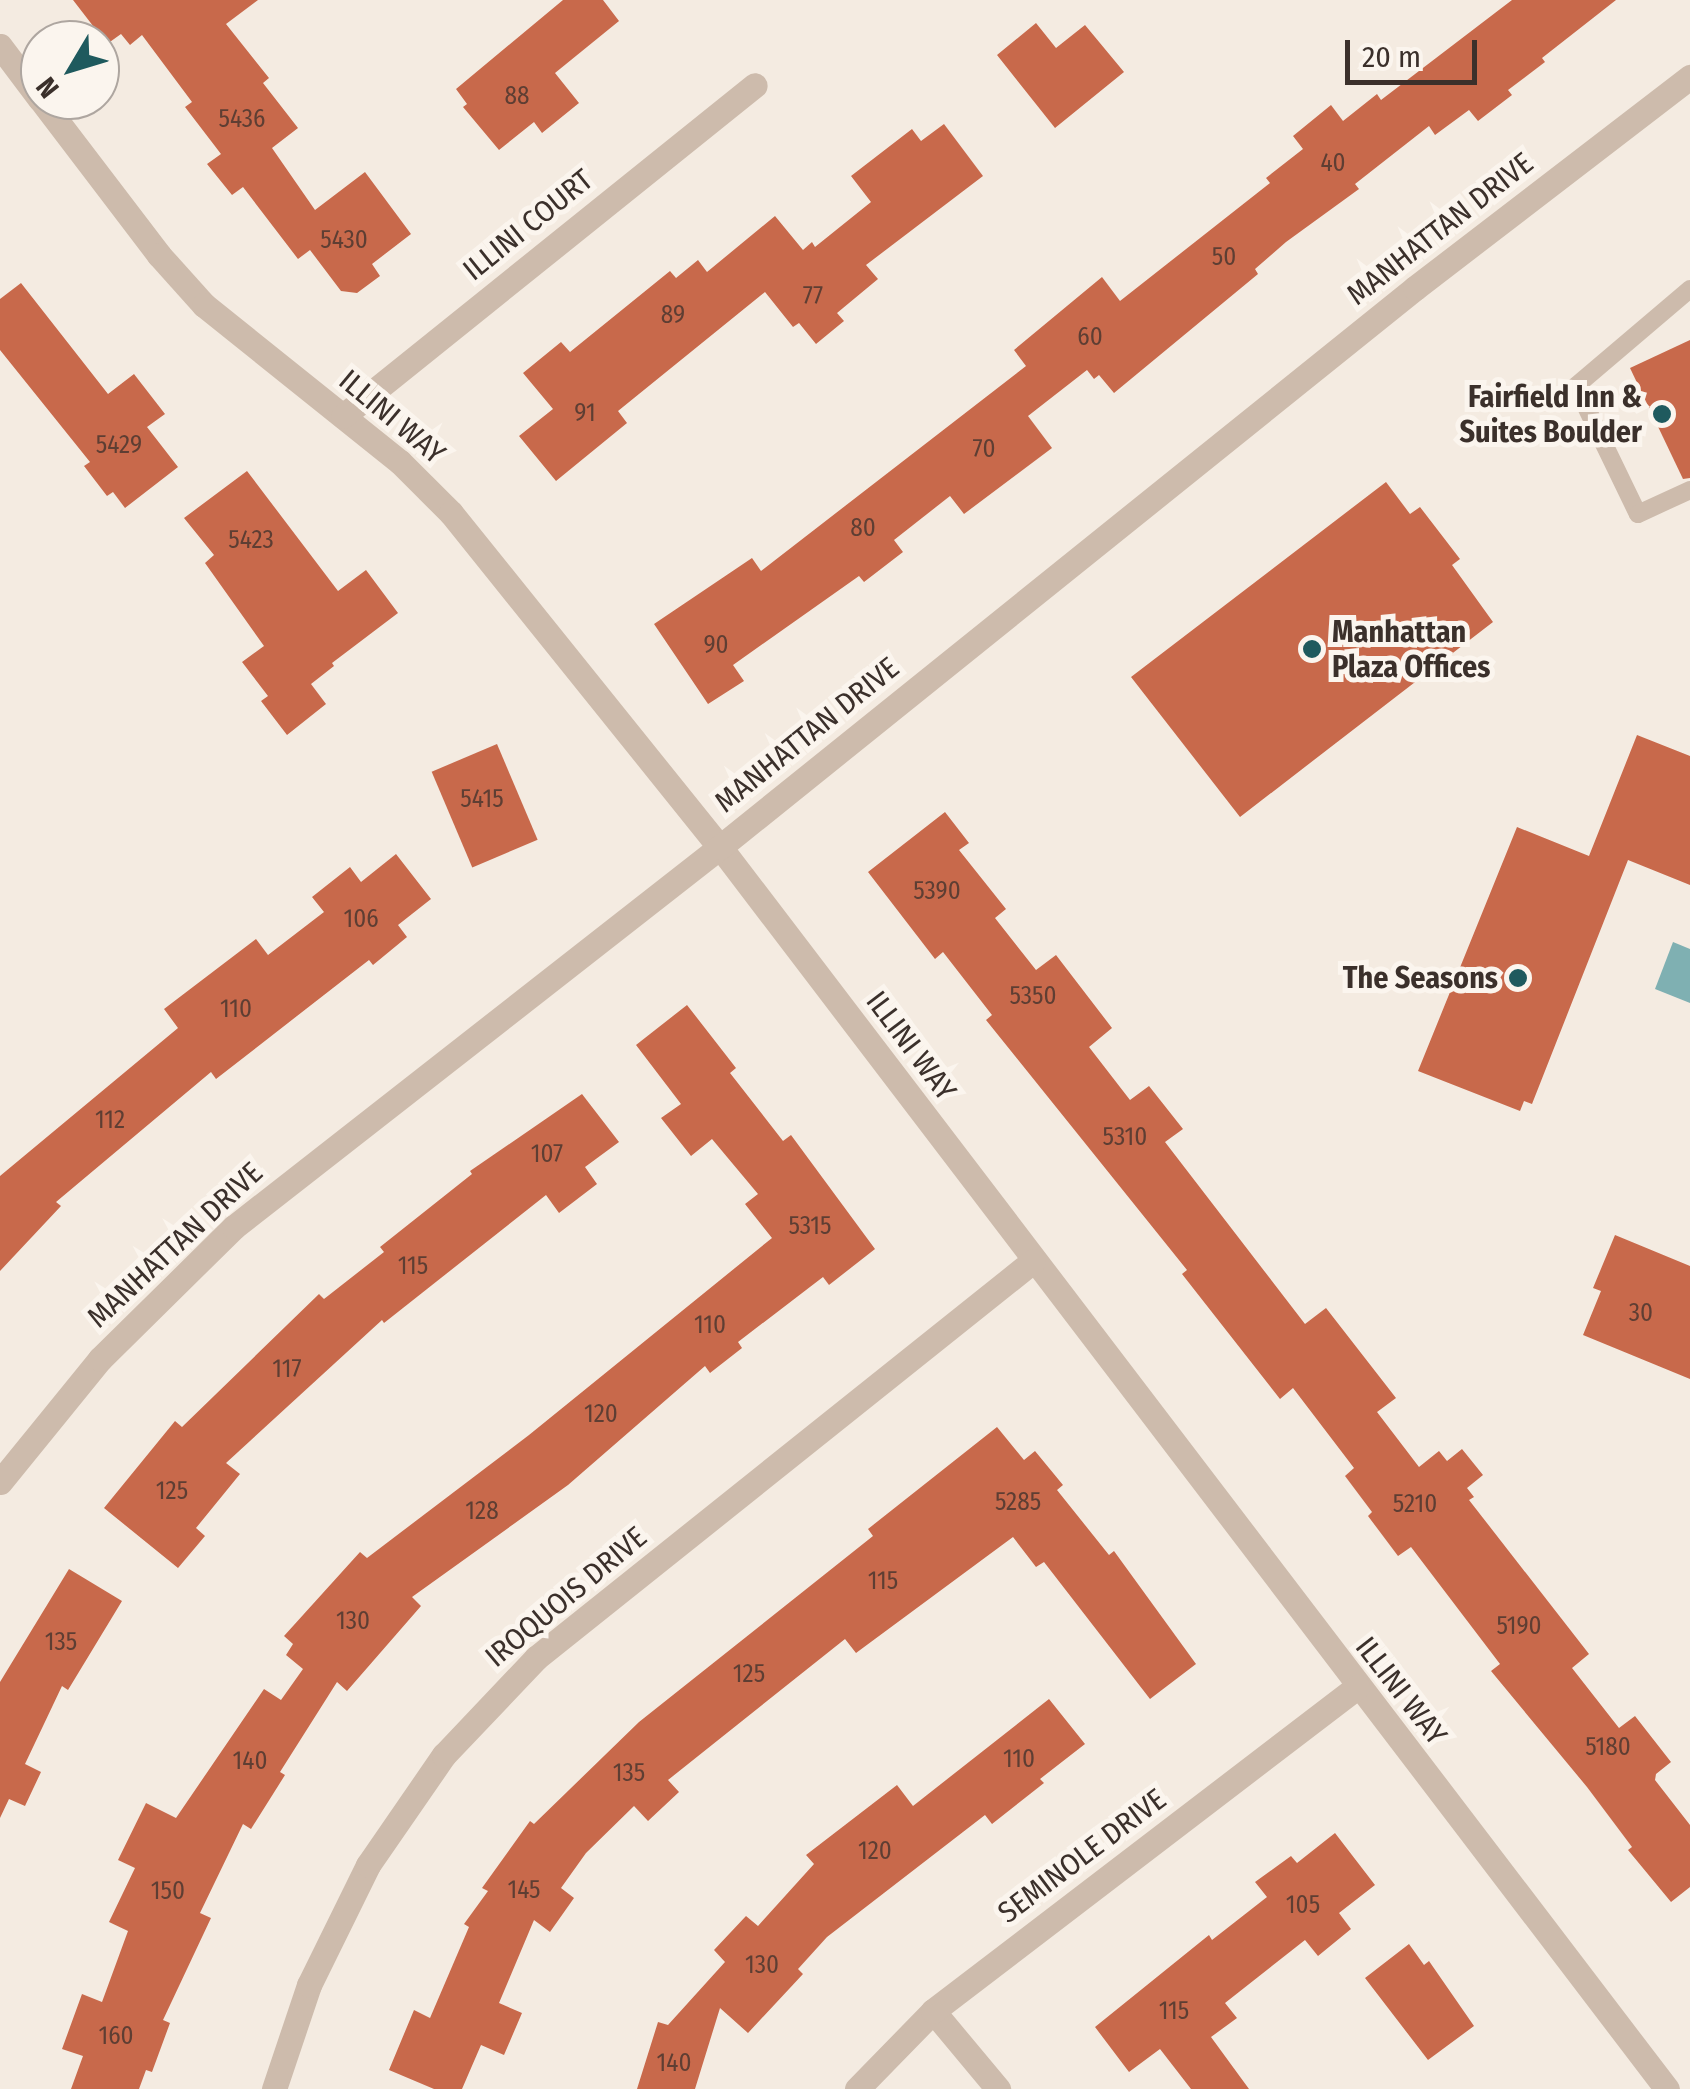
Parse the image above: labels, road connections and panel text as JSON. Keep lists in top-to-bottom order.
{
  "streets": {
    "street": [
      "ILLINI COURT",
      "MANHATTAN DRIVE",
      "ILLINI WAY",
      "IROQUOIS DRIVE",
      "SEMINOLE DRIVE"
    ]
  },
  "crossings": [
    ["ILLINI COURT", "ILLINI WAY"],
    ["MANHATTAN DRIVE", "ILLINI WAY"],
    ["ILLINI WAY", "IROQUOIS DRIVE"],
    ["ILLINI WAY", "SEMINOLE DRIVE"]
  ],
  "places": ["Fairfield Inn & Suites Boulder", "Manhattan Plaza Offices", "The Seasons"],
  "house_numbers": [
    "88",
    "5436",
    "40",
    "5430",
    "50",
    "77",
    "89",
    "60",
    "91",
    "5429",
    "70",
    "80",
    "5423",
    "90",
    "5415",
    "5390",
    "106",
    "5350",
    "110",
    "112",
    "5310",
    "107",
    "5315",
    "115",
    "30",
    "110",
    "117",
    "120",
    "125",
    "5285",
    "5210",
    "128",
    "115",
    "130",
    "5190",
    "135",
    "125",
    "5180",
    "110",
    "140",
    "135",
    "120",
    "145",
    "150",
    "105",
    "130",
    "115",
    "160",
    "140"
  ],
  "scale_bar": "20 m",
  "north": "bottom left"
}
